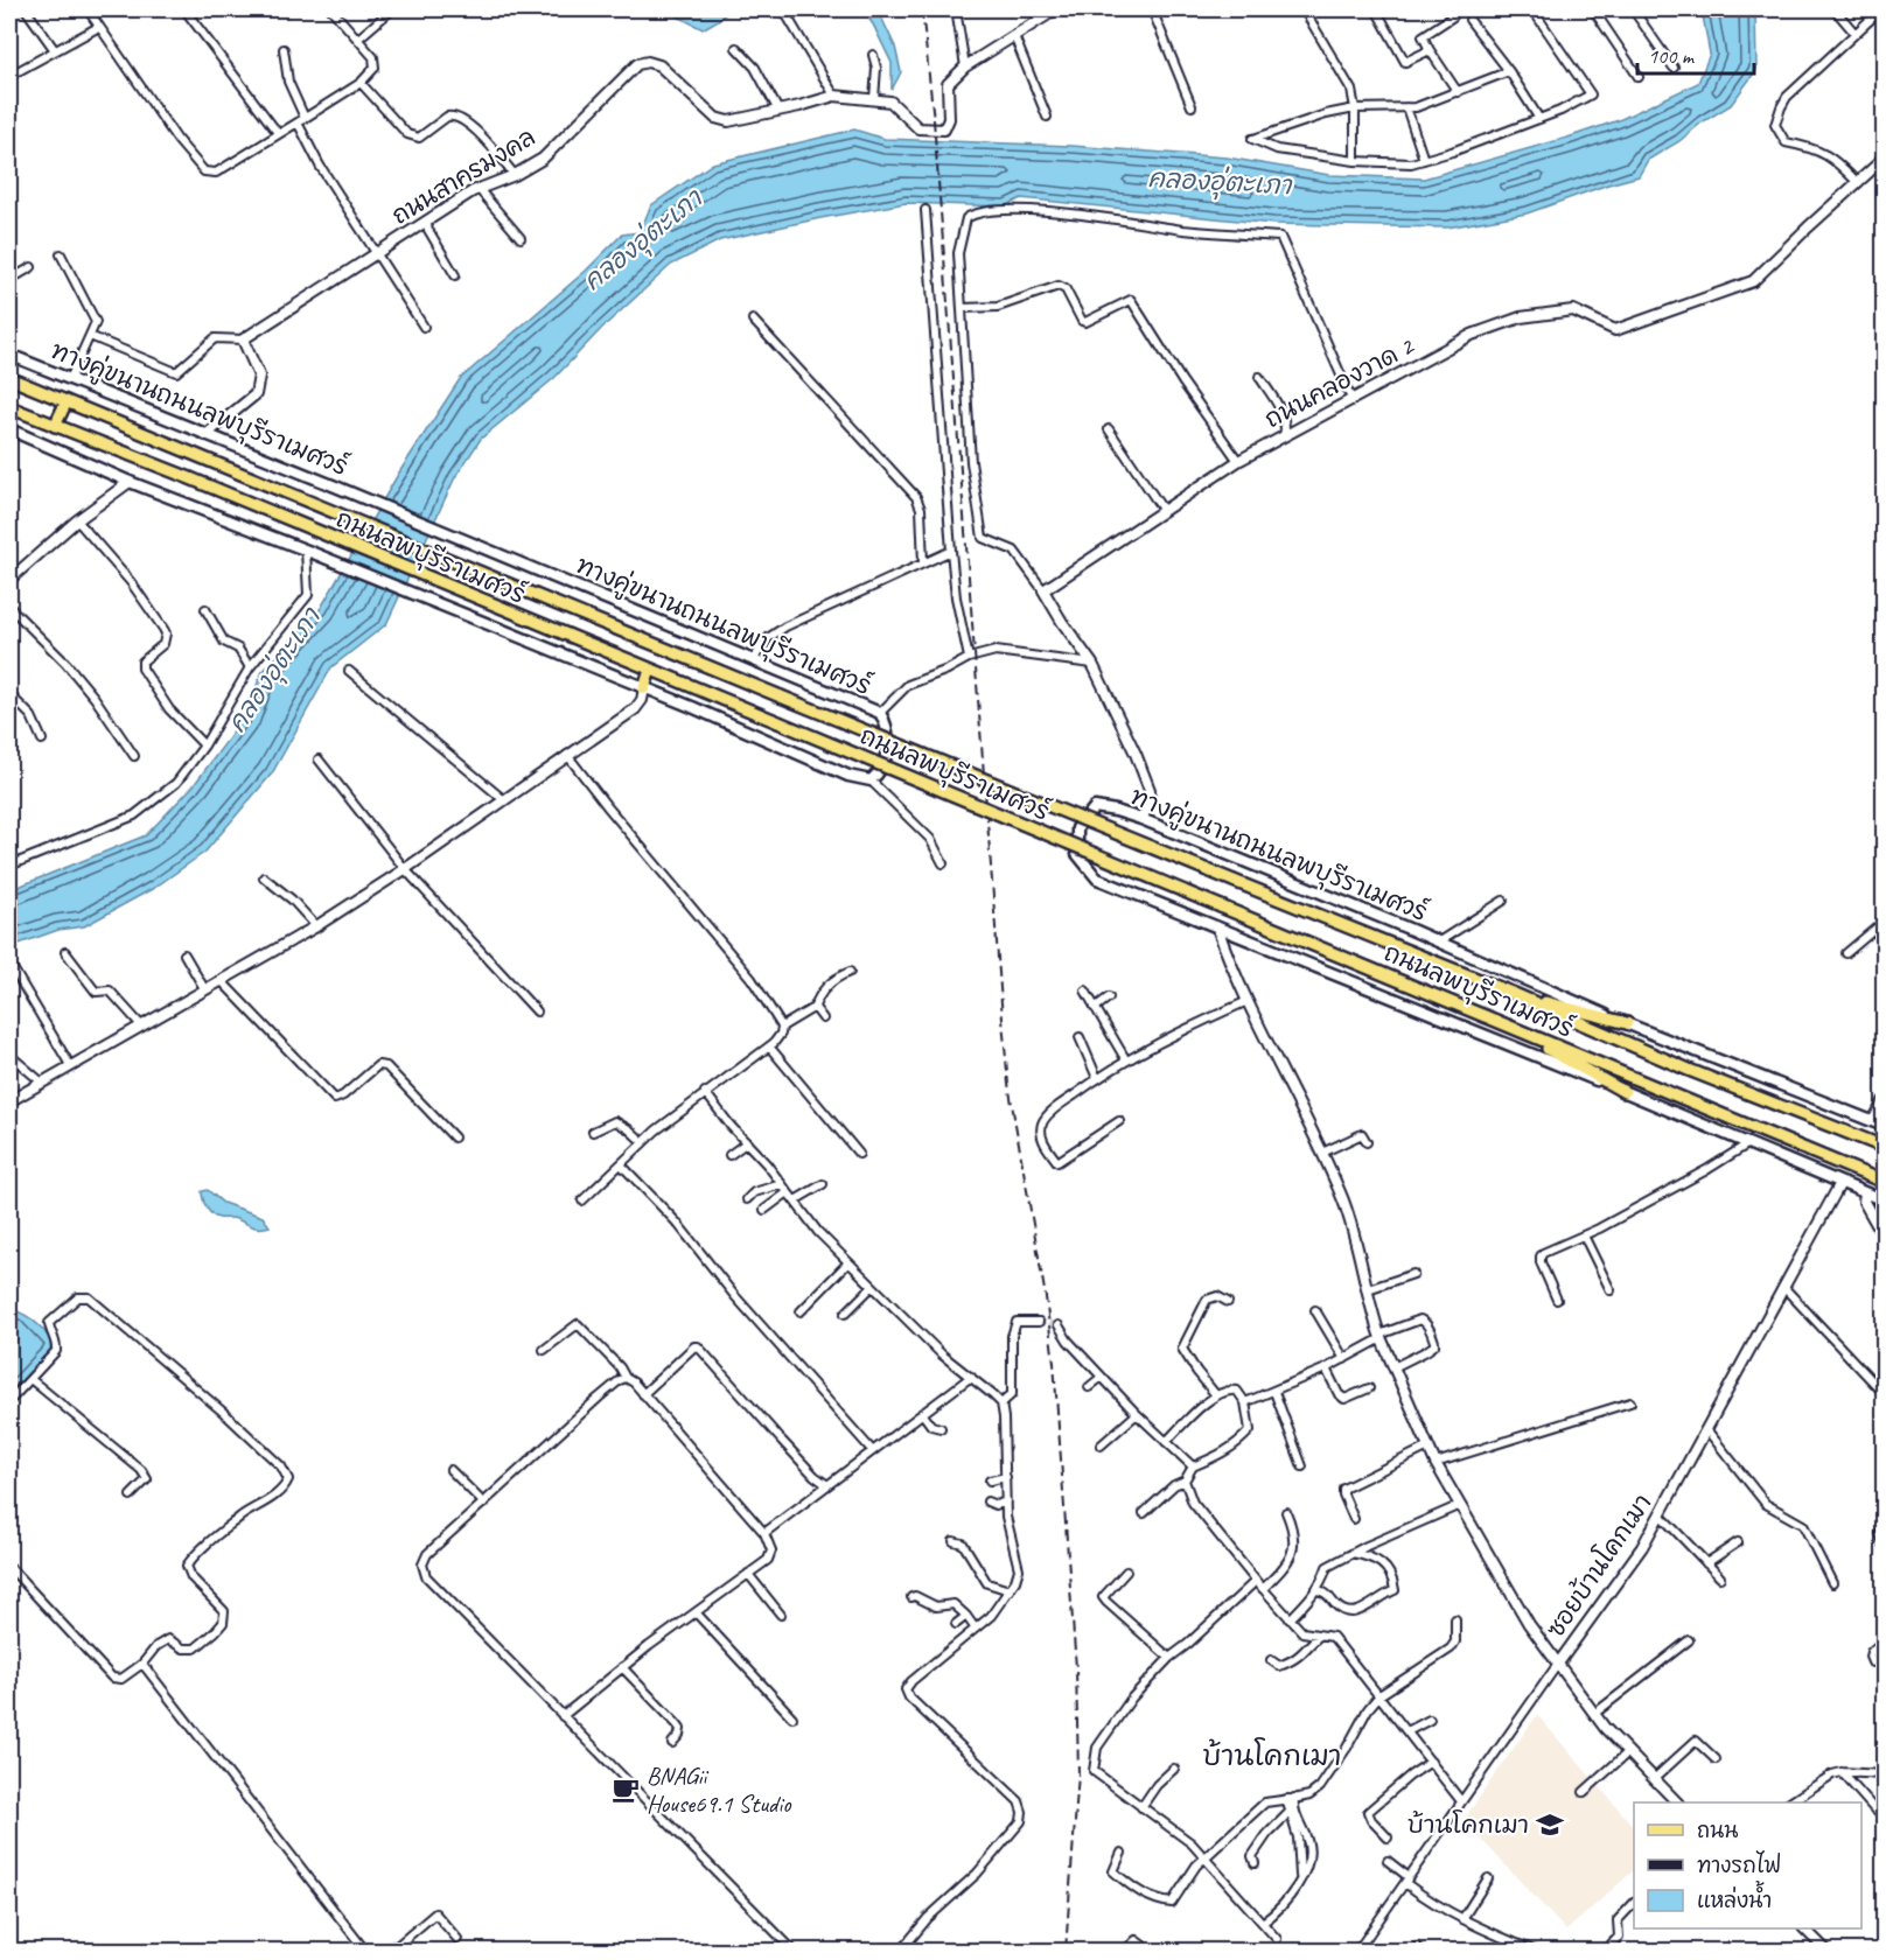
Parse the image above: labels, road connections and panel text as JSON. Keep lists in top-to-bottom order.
{
  "streets": {
    "main road": ["ทางคู่ขนานถนนลพบุรีราเมศวร์", "ถนนลพบุรีราเมศวร์"],
    "street": ["ถนนสาครมงคล", "ถนนคลองวาด 2", "ซอยบ้านโคกเมา"]
  },
  "crossings": [
    ["ทางคู่ขนานถนนลพบุรีราเมศวร์", "ซอยบ้านโคกเมา"]
  ],
  "districts": ["บ้านโคกเมา"],
  "water": ["คลองอุ่ตะเภา"],
  "places": {
    "cafe": ["BNAGii House69.1 Studio"],
    "school or university": ["บ้านโคกเมา"]
  },
  "legend": ["ถนน", "ทางรถไฟ", "แหล่งน้ำ"],
  "scale_bar": "100 m"
}
